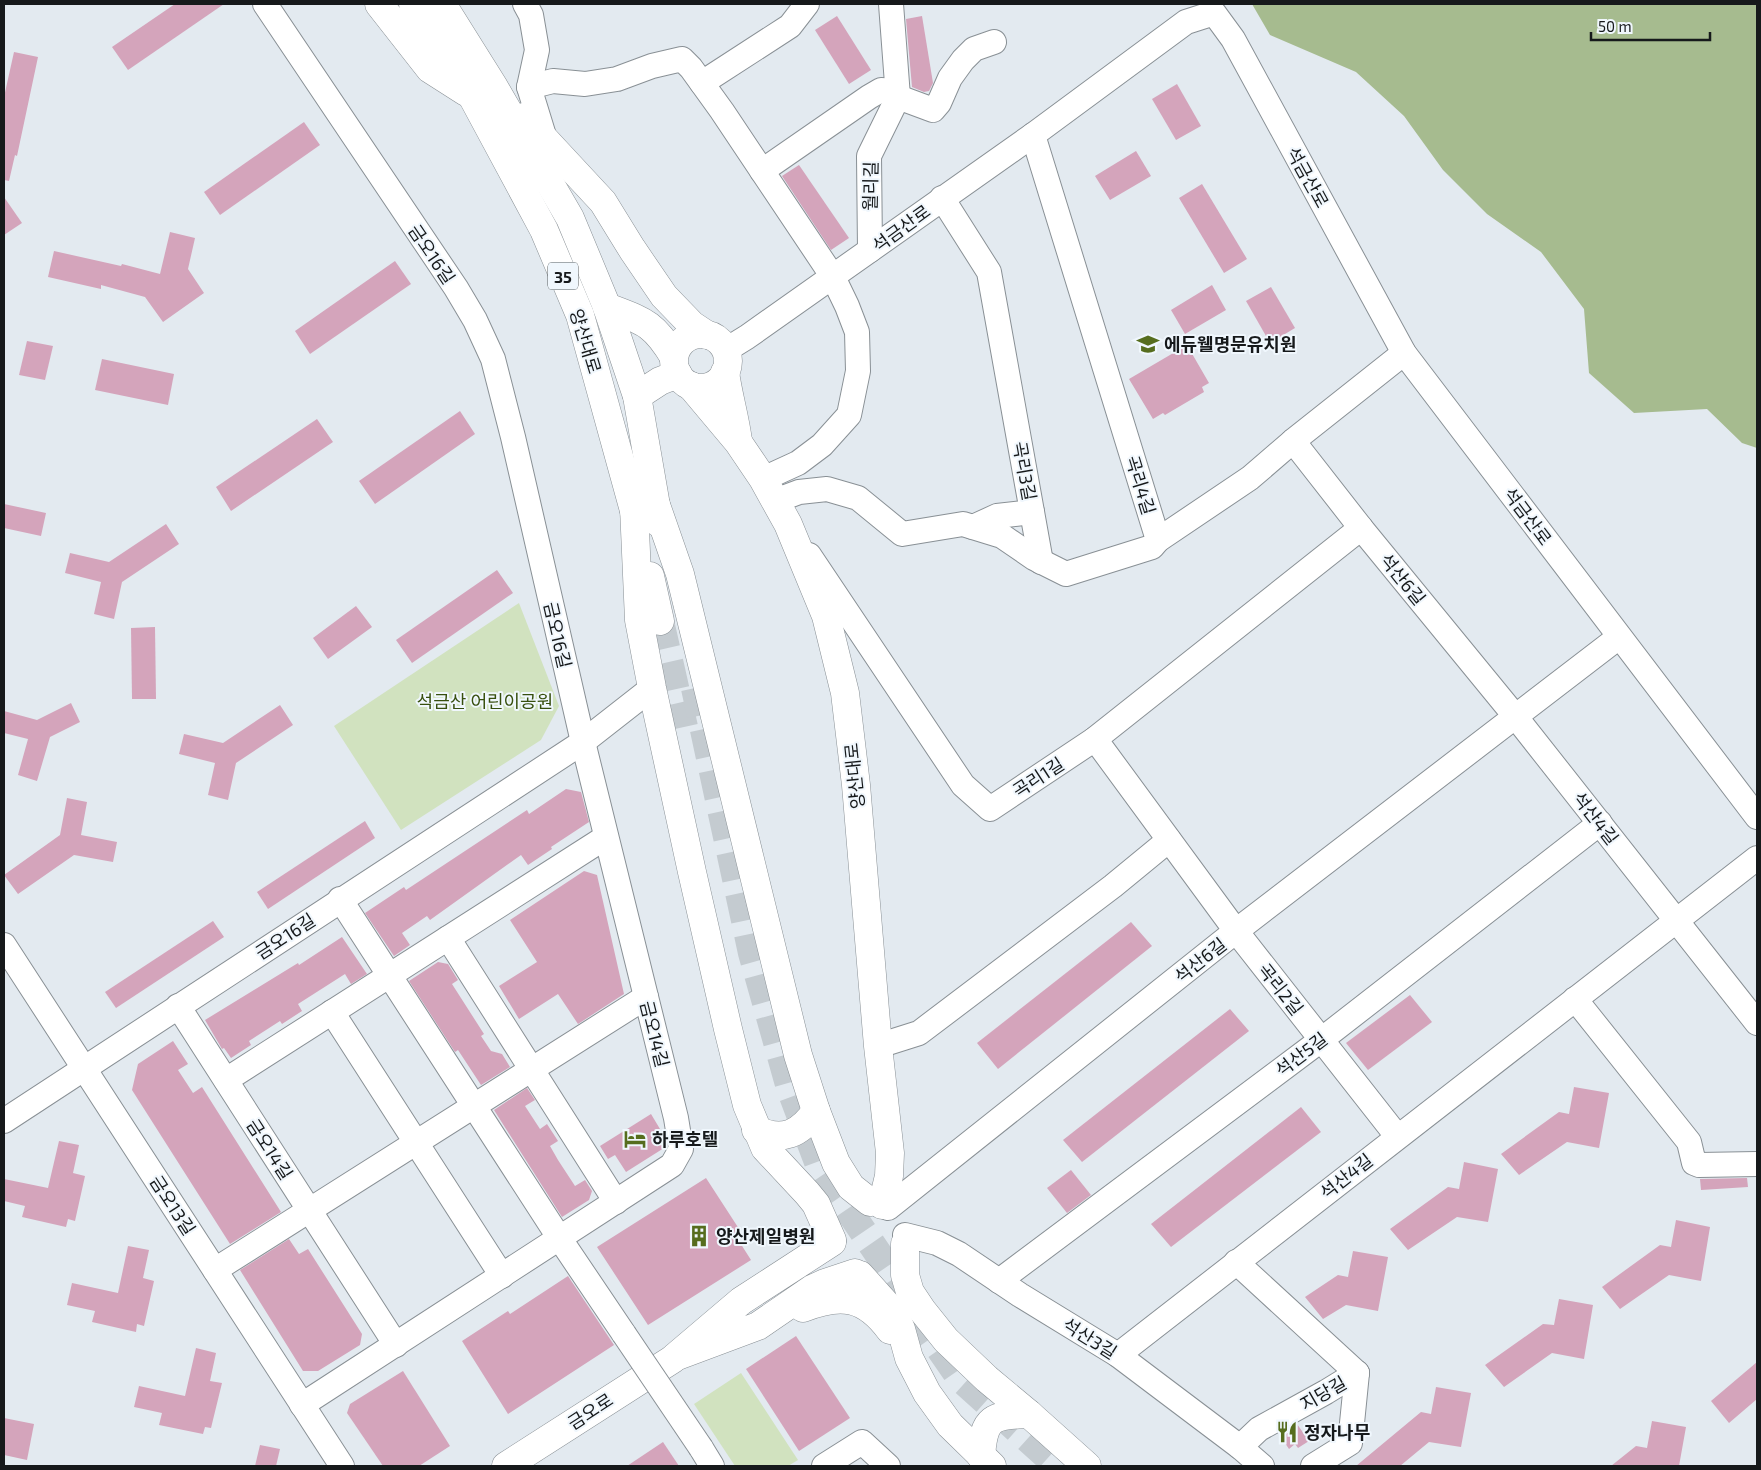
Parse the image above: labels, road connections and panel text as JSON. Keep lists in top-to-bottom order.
{
  "streets": {
    "main road": ["35", "양산대로", "금오로"],
    "street": [
      "석금산로",
      "월리길",
      "금오16길",
      "곡리3길",
      "곡리4길",
      "석산6길",
      "곡리1길",
      "석산4길",
      "곡리2길",
      "금오14길",
      "석산5길",
      "금오13길",
      "석산3길",
      "지당길"
    ]
  },
  "crossings": [
    ["석금산로", "월리길"],
    ["석금산로", "양산대로"],
    ["석금산로", "곡리3길"],
    ["석금산로", "곡리4길"],
    ["석금산로", "석산6길"],
    ["금오16길", "금오14길"],
    ["금오16길", "금오13길"],
    ["양산대로", "곡리3길"],
    ["양산대로", "석산6길"],
    ["양산대로", "곡리1길"],
    ["양산대로", "석산3길"],
    ["양산대로", "금오로"],
    ["곡리3길", "곡리1길"],
    ["곡리4길", "석산6길"],
    ["석산6길", "곡리1길"],
    ["석산6길", "석산4길"],
    ["석산6길", "곡리2길"],
    ["석산6길", "석산3길"],
    ["석산6길", "금오로"],
    ["곡리1길", "곡리2길"],
    ["석산4길", "곡리2길"],
    ["석산4길", "석산5길"],
    ["석산4길", "석산3길"],
    ["곡리2길", "석산5길"],
    ["금오14길", "금오13길"],
    ["석산5길", "석산3길"],
    ["석산3길", "지당길"],
    ["석산3길", "금오로"]
  ],
  "parks": ["석금산 어린이공원"],
  "places": {
    "school or university": ["에듀웰명문유치원"],
    "hotel": ["하루호텔"],
    "building": ["양산제일병원"],
    "restaurant": ["정자나무"]
  },
  "scale_bar": "50 m"
}
